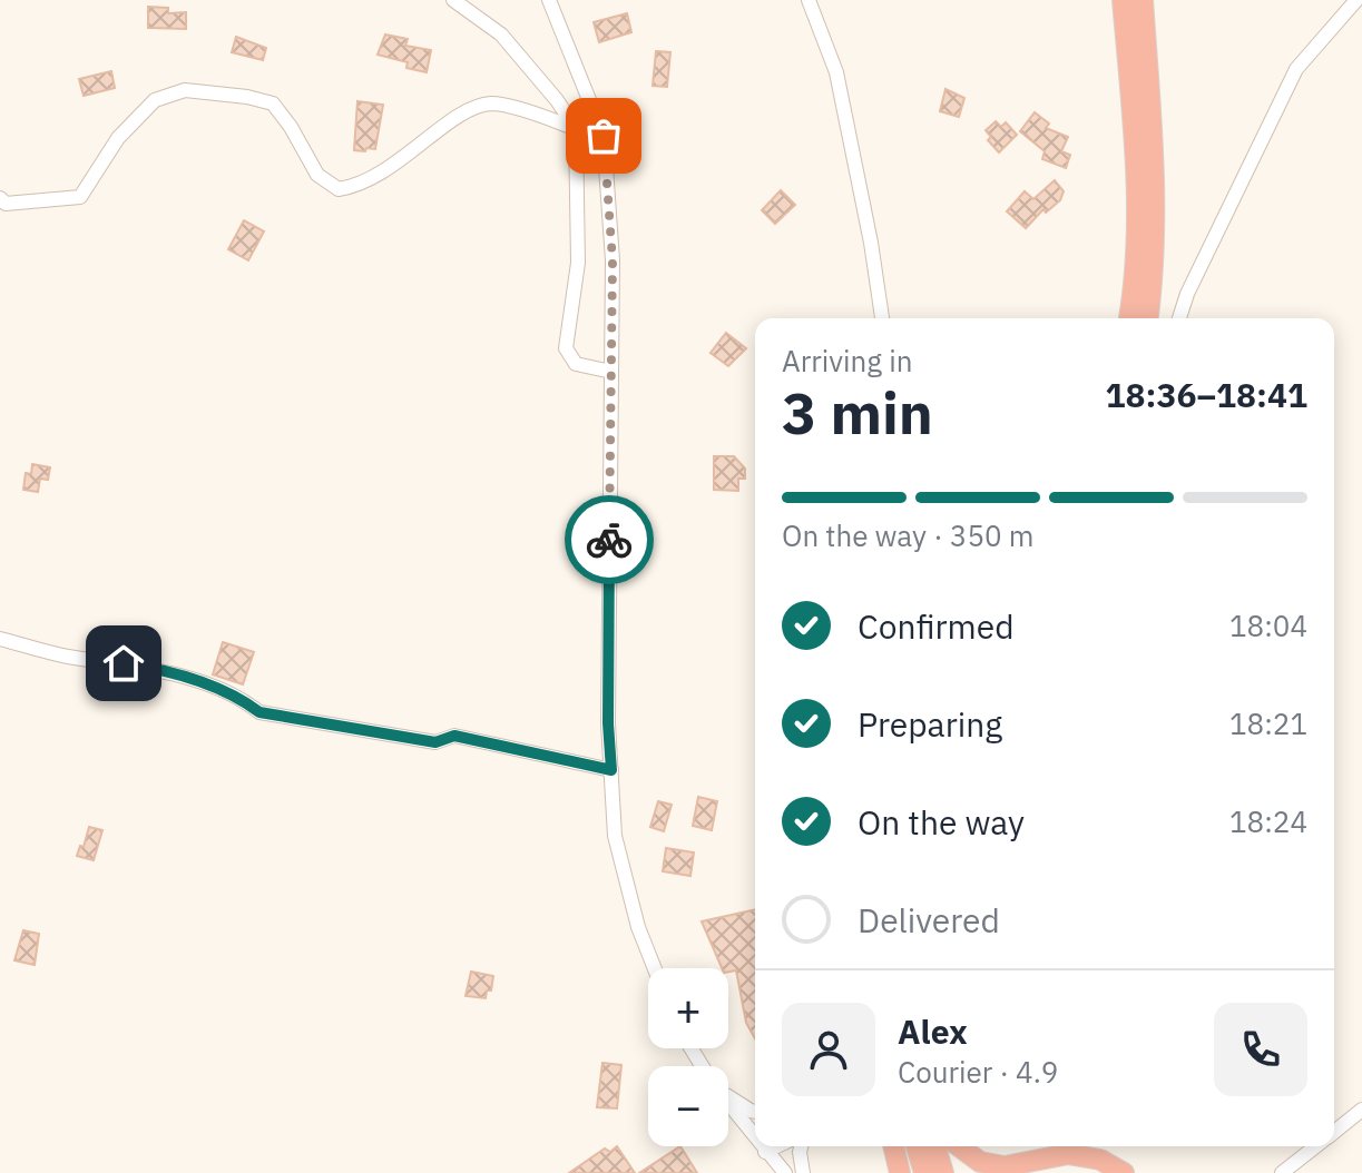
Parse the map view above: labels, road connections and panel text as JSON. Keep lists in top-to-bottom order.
{
  "page": {
    "heading": ["3 min", "Arriving in", "18:36–18:41"],
    "panel": ["Alex", "Courier · 4.9"],
    "bar": "On the way · 350 m",
    "list": [
      ["Confirmed", "18:04"],
      ["Preparing", "18:21"],
      ["On the way", "18:24"],
      "Delivered"
    ],
    "map_buttons": ["+", "−"]
  }
}
